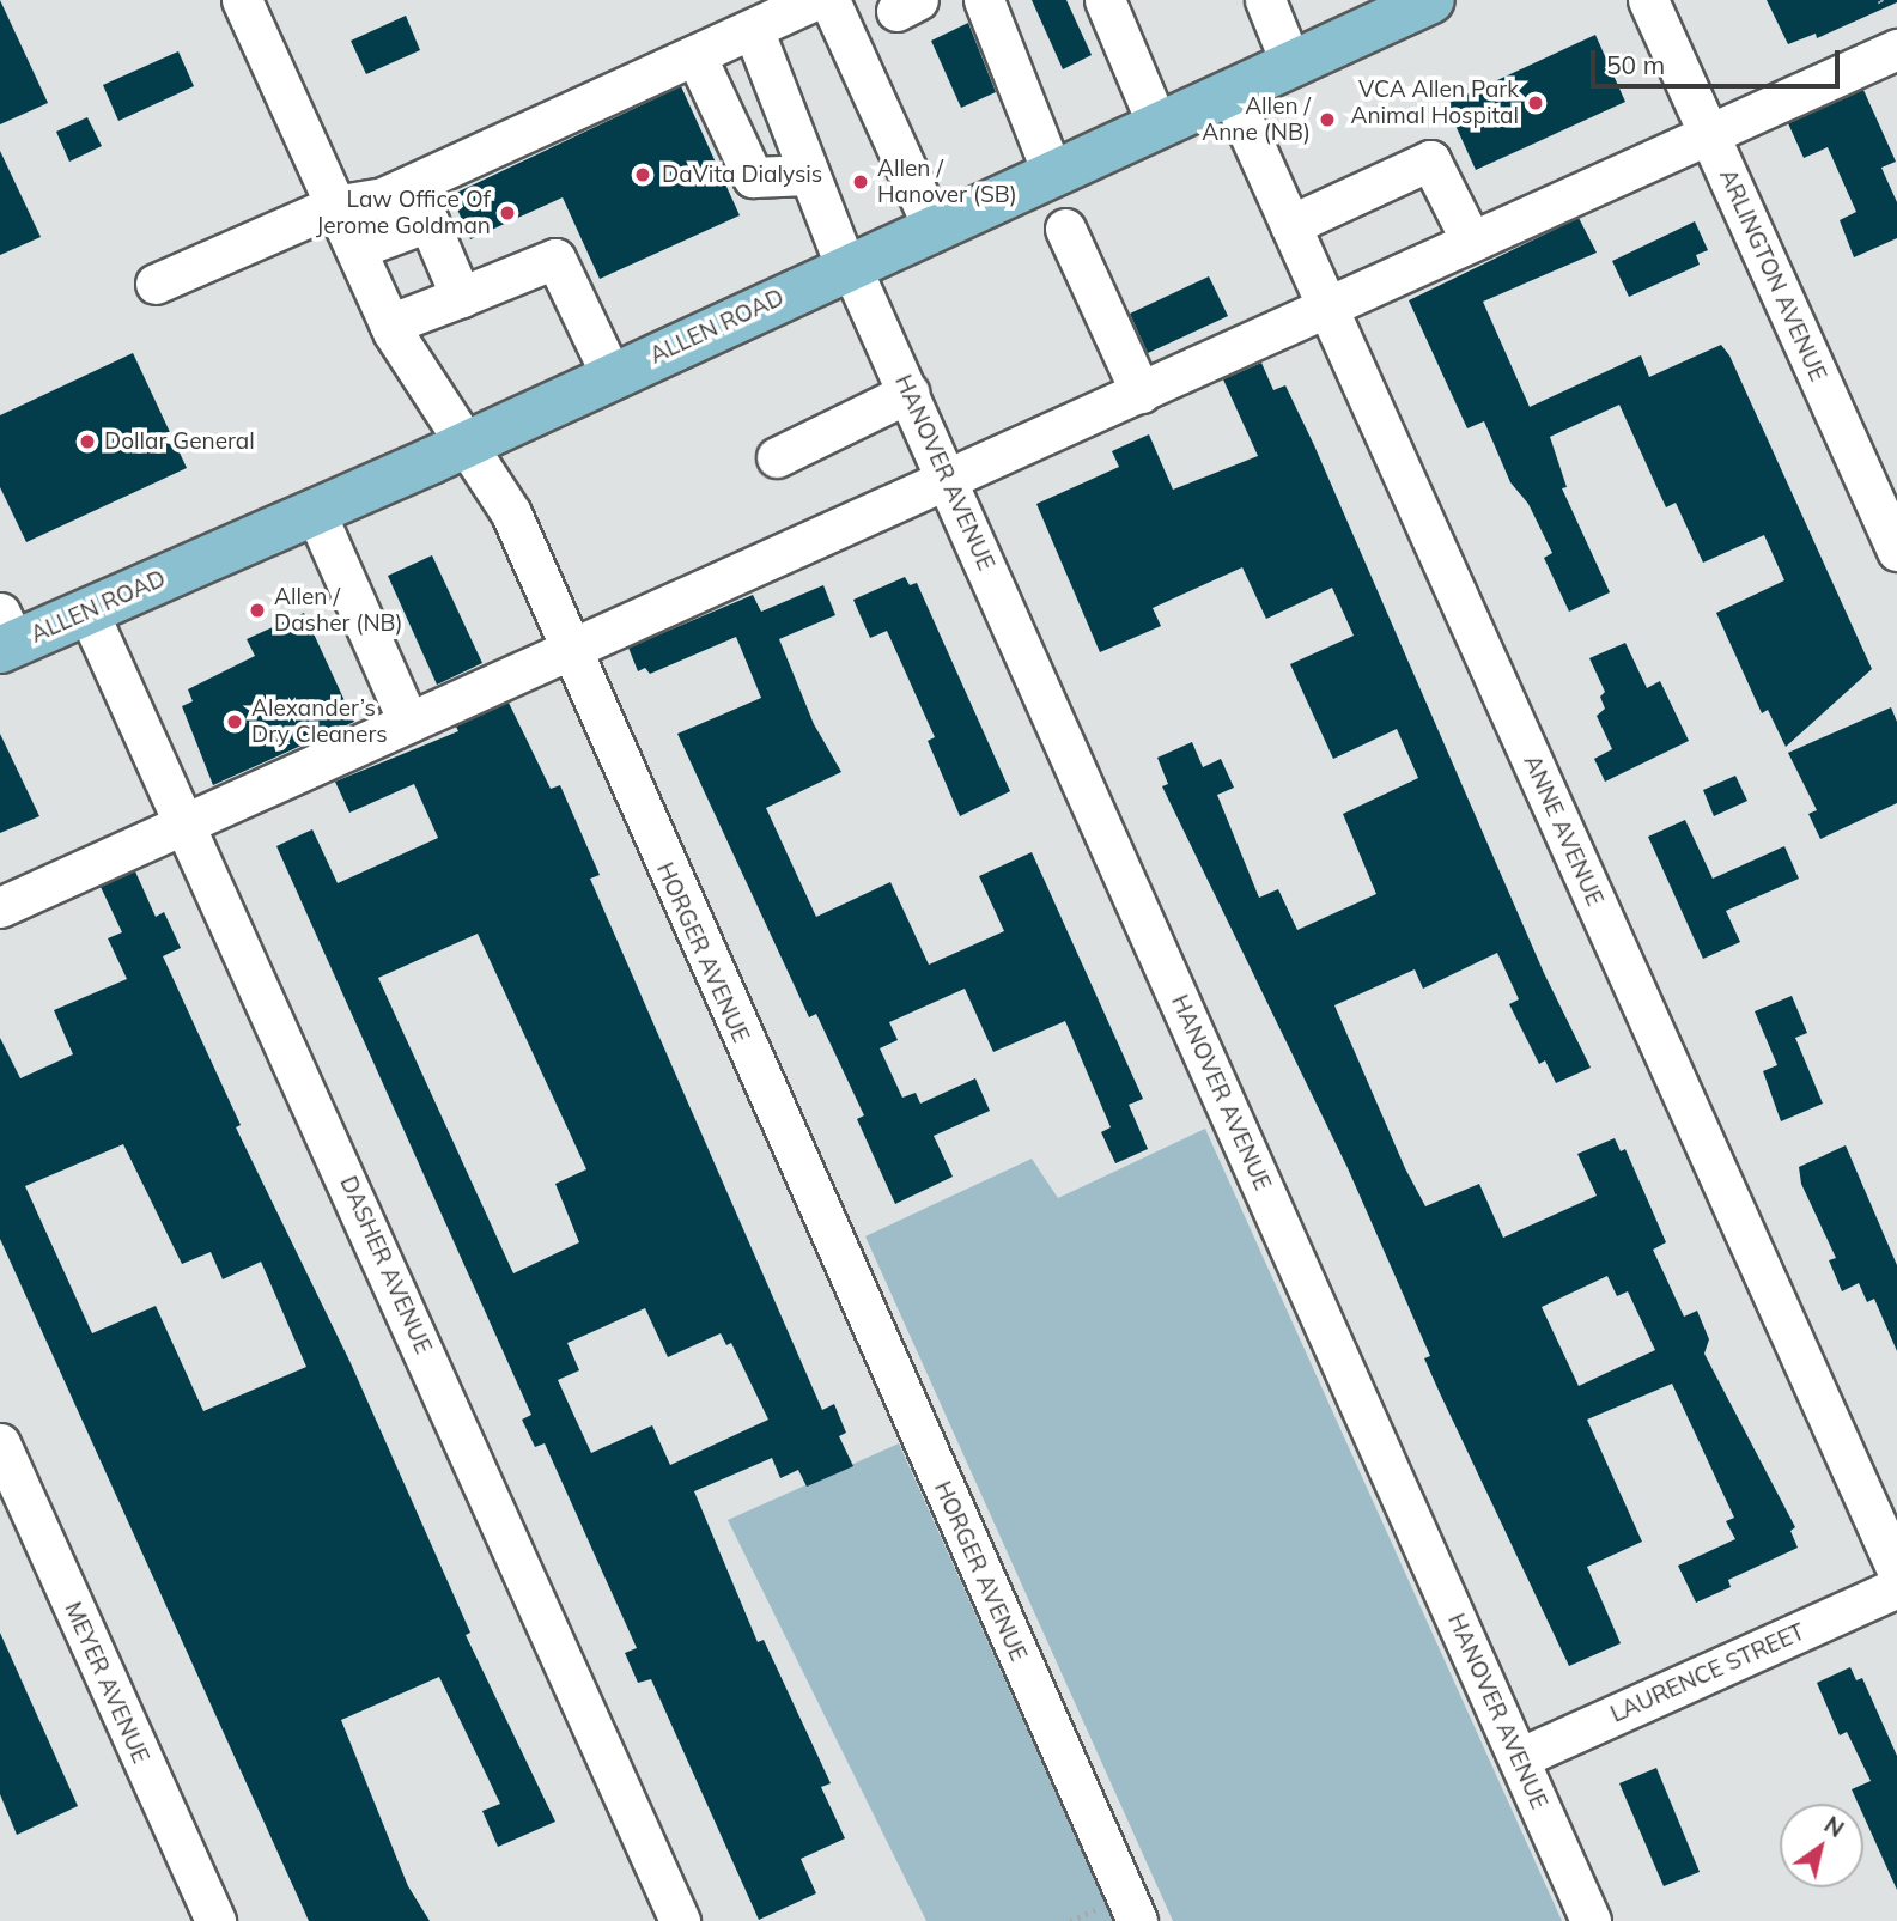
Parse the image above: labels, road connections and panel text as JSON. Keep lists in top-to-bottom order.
{
  "streets": {
    "main road": ["ALLEN ROAD"],
    "street": [
      "ARLINGTON AVENUE",
      "HANOVER AVENUE",
      "ANNE AVENUE",
      "HORGER AVENUE",
      "DASHER AVENUE",
      "LAURENCE STREET",
      "MEYER AVENUE"
    ]
  },
  "crossings": [
    ["ALLEN ROAD", "HANOVER AVENUE"],
    ["ALLEN ROAD", "ANNE AVENUE"],
    ["ALLEN ROAD", "HORGER AVENUE"],
    ["ALLEN ROAD", "DASHER AVENUE"],
    ["HANOVER AVENUE", "LAURENCE STREET"]
  ],
  "places": [
    "VCA Allen Park Animal Hospital",
    "Allen / Anne (NB)",
    "DaVita Dialysis",
    "Allen / Hanover (SB)",
    "Law Office Of Jerome Goldman",
    "Dollar General",
    "Allen / Dasher (NB)",
    "Alexander’s Dry Cleaners"
  ],
  "scale_bar": "50 m",
  "north": "top right"
}
